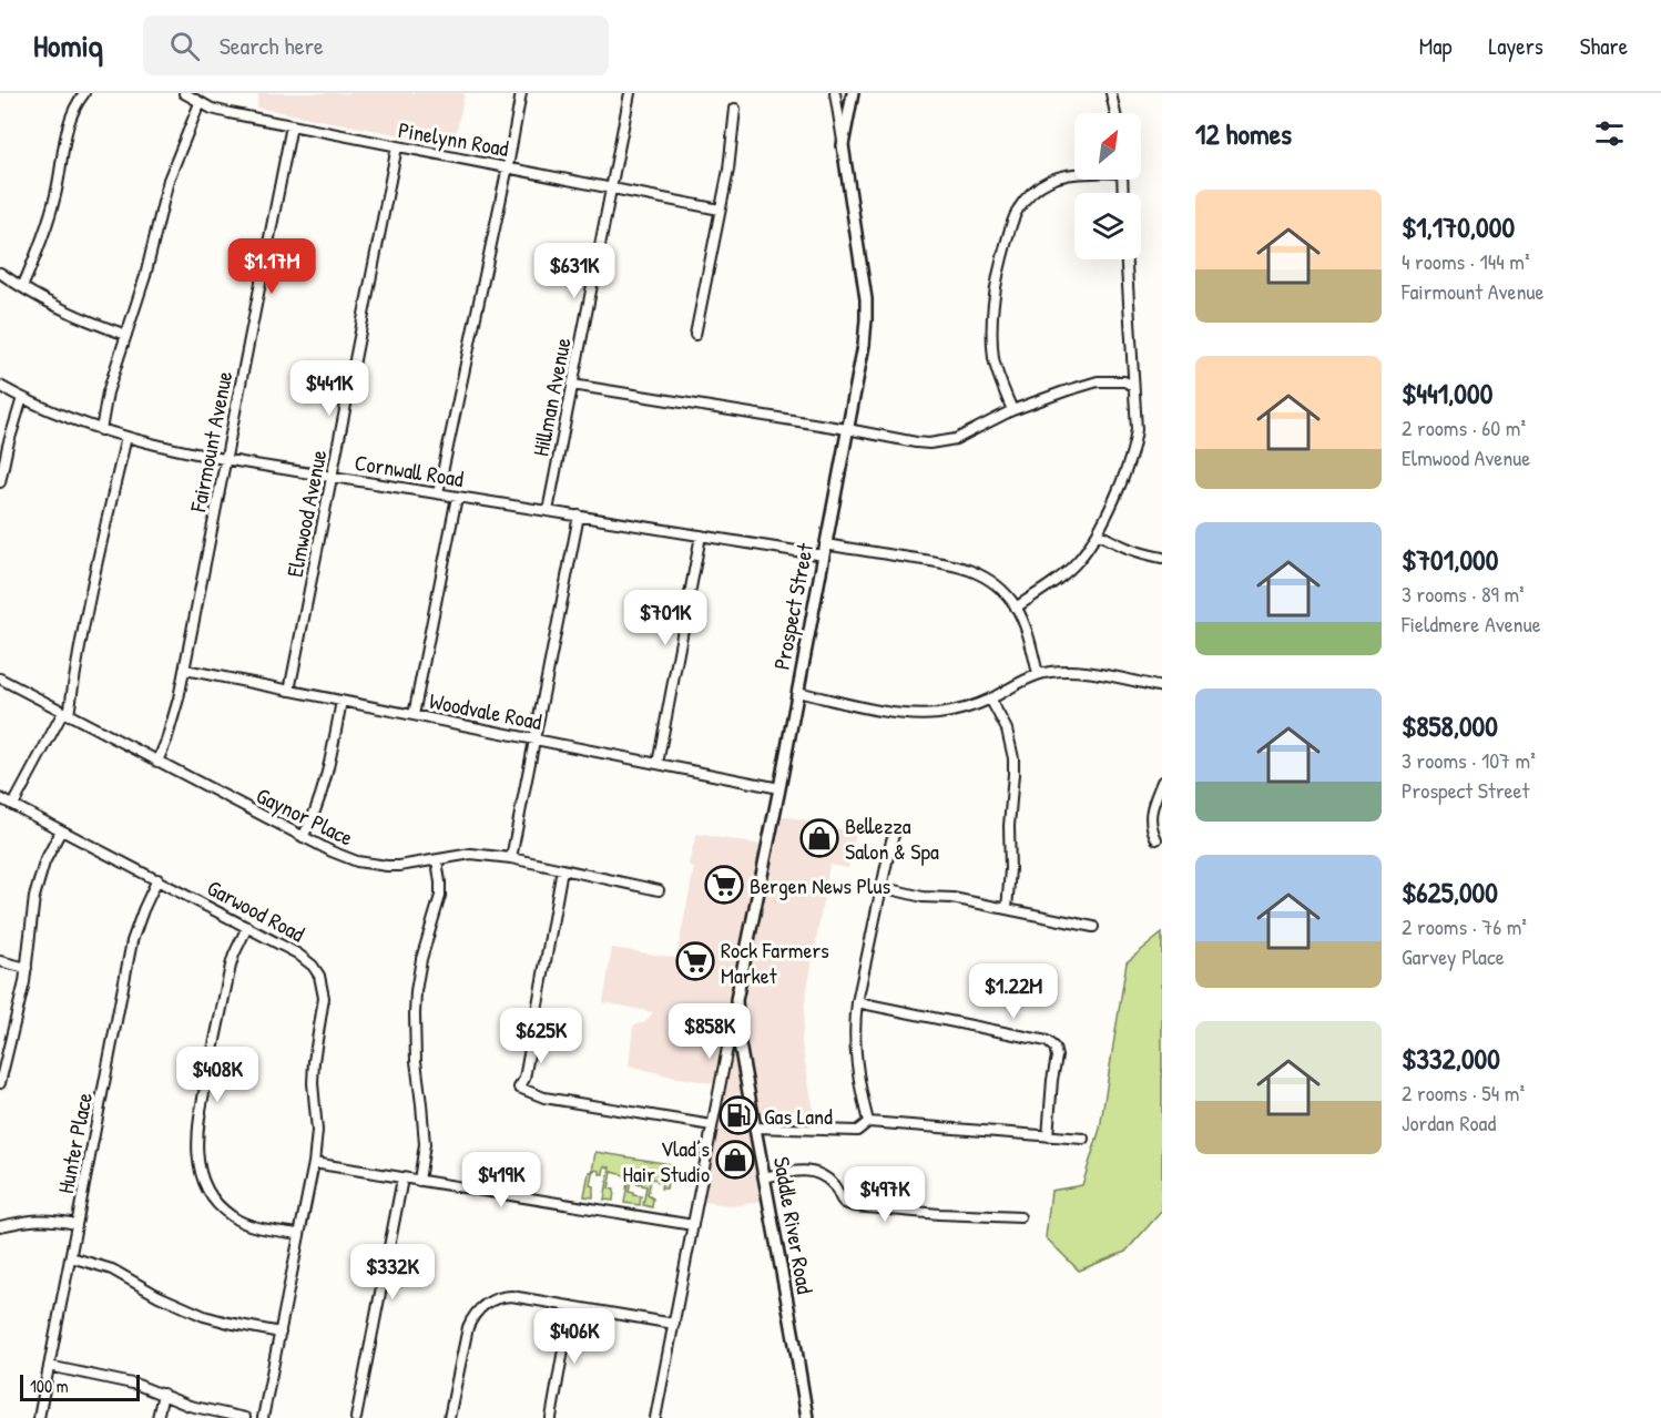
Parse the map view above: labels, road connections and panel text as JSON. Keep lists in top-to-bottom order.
{
  "streets": {
    "main road": ["Prospect Street", "Saddle River Road"],
    "street": [
      "Pinelynn Road",
      "Hillman Avenue",
      "Fairmount Avenue",
      "Cornwall Road",
      "Elmwood Avenue",
      "Woodvale Road",
      "Gaynor Place",
      "Garwood Road",
      "Hunter Place"
    ]
  },
  "crossings": [
    ["Pinelynn Road", "Hillman Avenue"],
    ["Pinelynn Road", "Fairmount Avenue"],
    ["Pinelynn Road", "Elmwood Avenue"],
    ["Hillman Avenue", "Cornwall Road"],
    ["Fairmount Avenue", "Cornwall Road"],
    ["Fairmount Avenue", "Woodvale Road"],
    ["Fairmount Avenue", "Gaynor Place"],
    ["Cornwall Road", "Elmwood Avenue"],
    ["Cornwall Road", "Prospect Street"],
    ["Elmwood Avenue", "Woodvale Road"],
    ["Prospect Street", "Woodvale Road"],
    ["Prospect Street", "Saddle River Road"],
    ["Garwood Road", "Hunter Place"]
  ],
  "places": {
    "shop": ["Bellezza Salon & Spa", "Vlad’s Hair Studio"],
    "supermarket": ["Bergen News Plus", "Rock Farmers Market"],
    "fuel station": ["Gas Land"]
  },
  "scale_bar": "100 m",
  "north": "top right",
  "page": {
    "header": "Homiq",
    "search": "Search here",
    "nav": ["Map", "Layers", "Share"],
    "heading": "12 homes",
    "list": [
      {
        "name": "$1,170,000",
        "note": "4 rooms · 144 m² · Fairmount Avenue"
      },
      {
        "name": "$441,000",
        "note": "2 rooms · 60 m² · Elmwood Avenue"
      },
      {
        "name": "$701,000",
        "note": "3 rooms · 89 m² · Fieldmere Avenue"
      },
      {
        "name": "$858,000",
        "note": "3 rooms · 107 m² · Prospect Street"
      },
      {
        "name": "$625,000",
        "note": "2 rooms · 76 m² · Garvey Place"
      },
      {
        "name": "$332,000",
        "note": "2 rooms · 54 m² · Jordan Road"
      }
    ],
    "price": [
      "$1.17M",
      "$631K",
      "$441K",
      "$701K",
      "$1.22M",
      "$858K",
      "$625K",
      "$408K",
      "$419K",
      "$497K",
      "$332K",
      "$406K"
    ],
    "scale": "100 m"
  }
}
